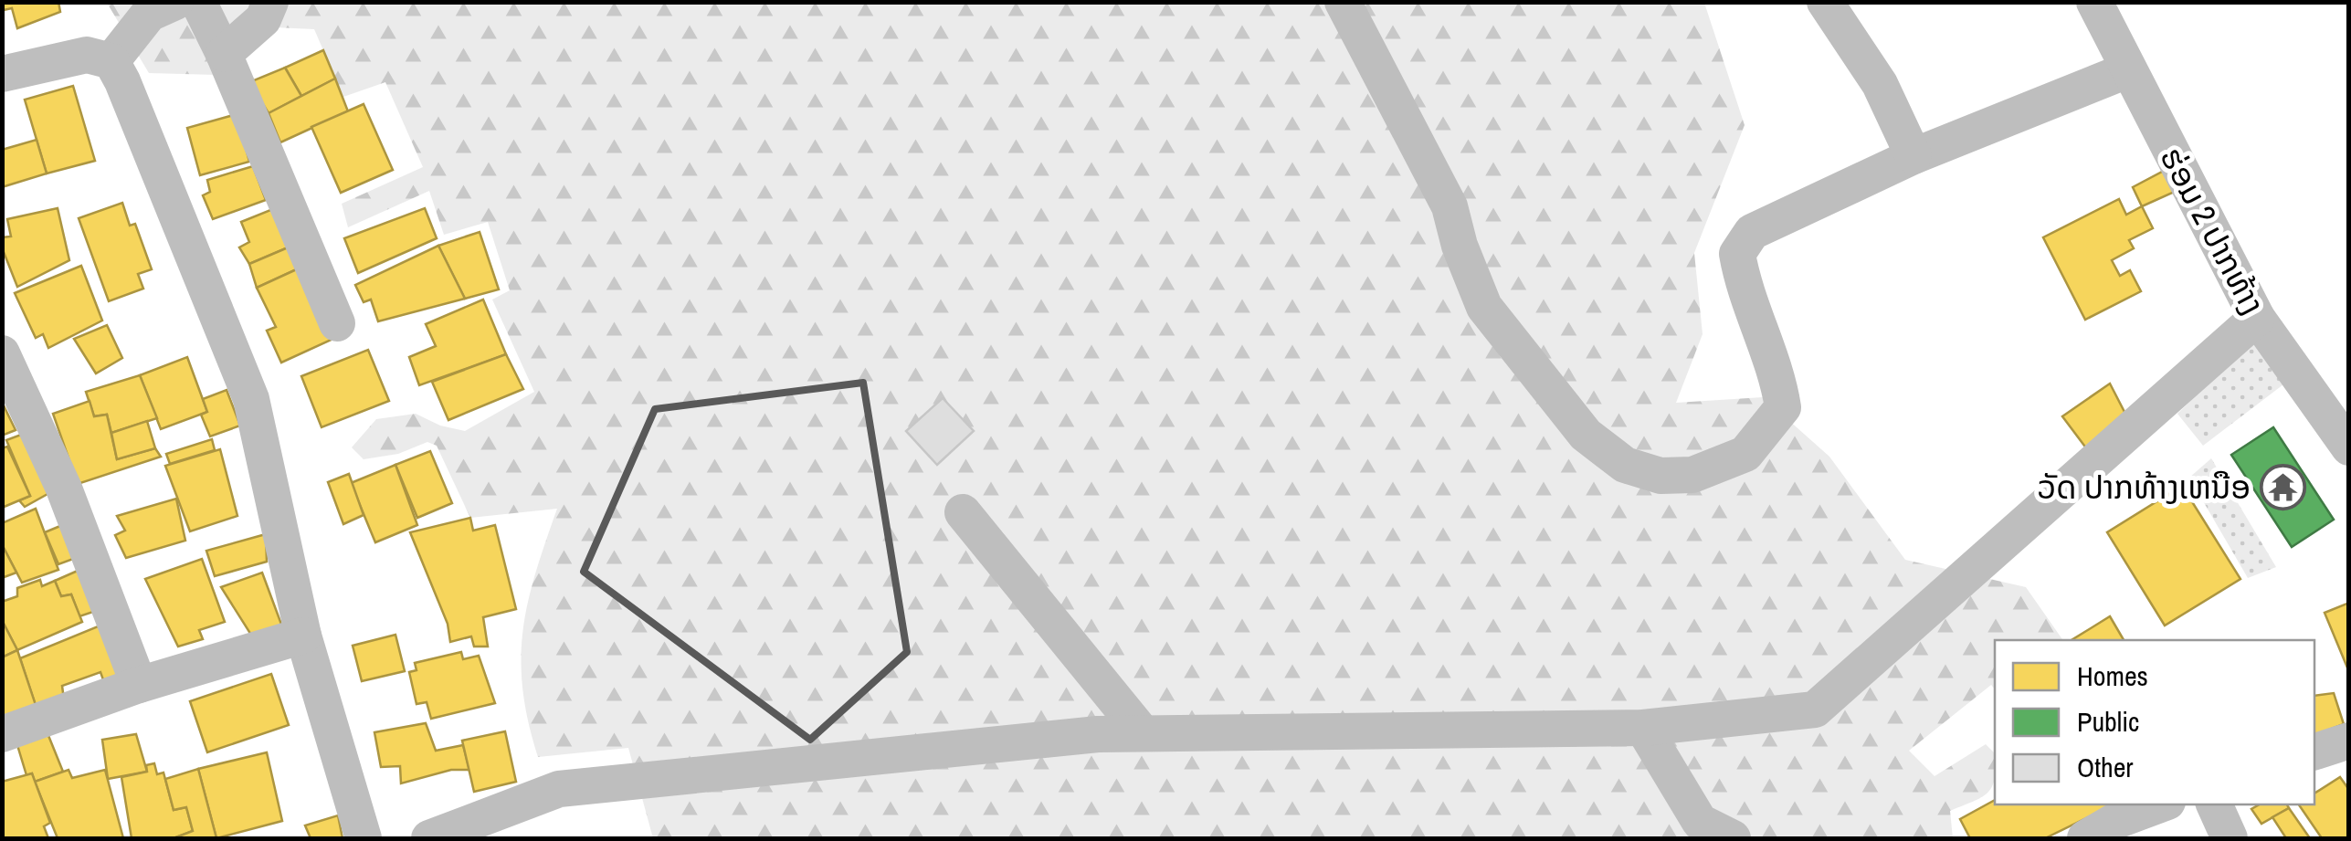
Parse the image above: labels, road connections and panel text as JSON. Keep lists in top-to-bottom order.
{
  "streets": {
    "street": ["ຮ່ອມ 2 ປາກທ້າງ"]
  },
  "places": {
    "temple": ["ວັດ ປາກທ້າງເຫນືອ"]
  },
  "legend": ["Homes", "Public", "Other"]
}
